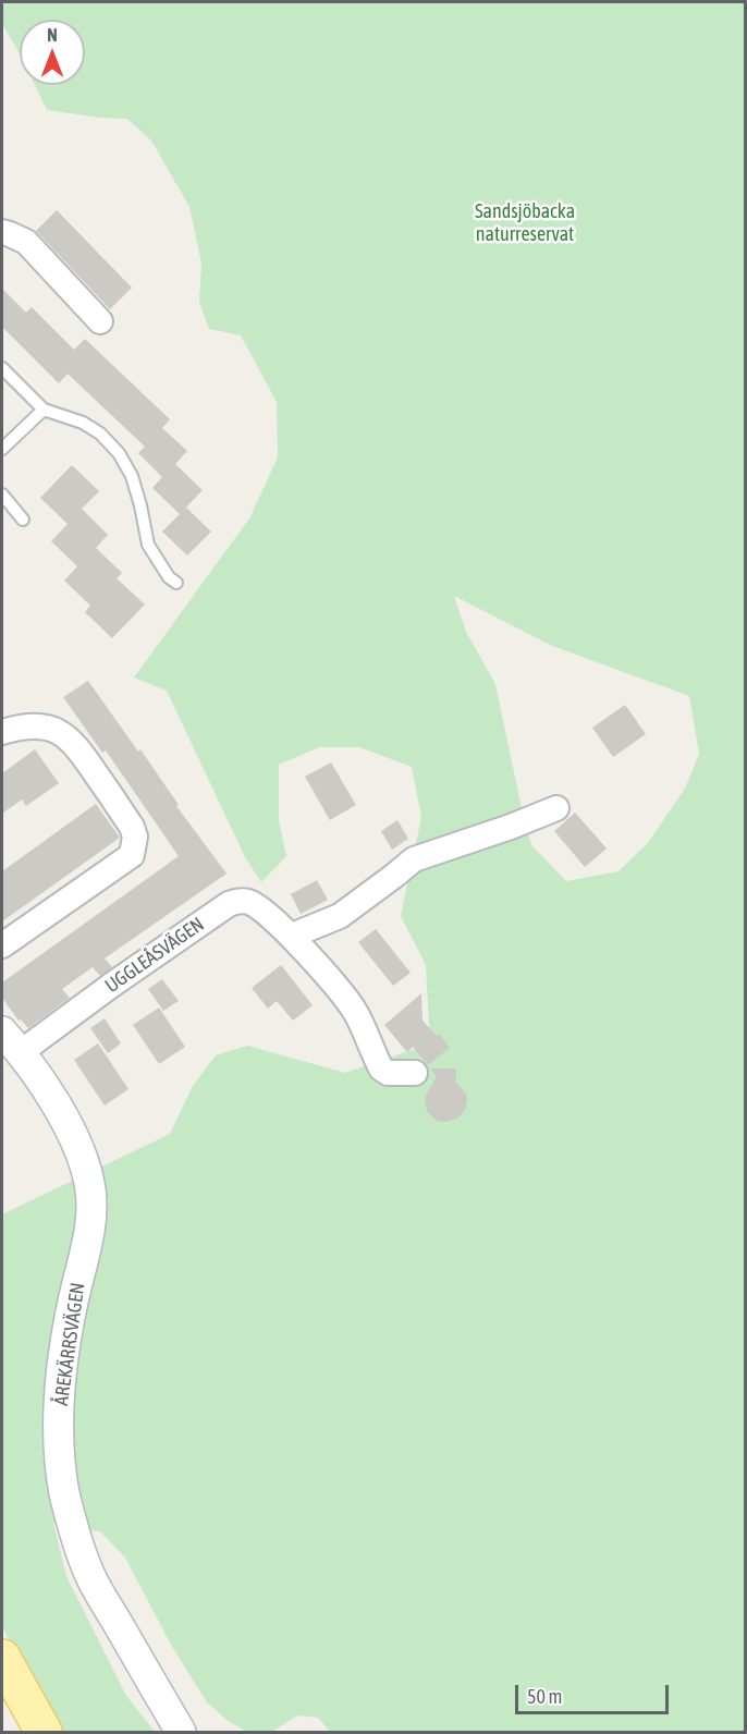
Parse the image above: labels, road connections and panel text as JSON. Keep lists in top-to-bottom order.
{
  "streets": {
    "street": ["UGGLEÅSVÄGEN", "ÅREKÄRRSVÄGEN"]
  },
  "crossings": [
    ["UGGLEÅSVÄGEN", "ÅREKÄRRSVÄGEN"]
  ],
  "parks": ["Sandsjöbacka naturreservat"],
  "scale_bar": "50 m",
  "north": "top"
}
